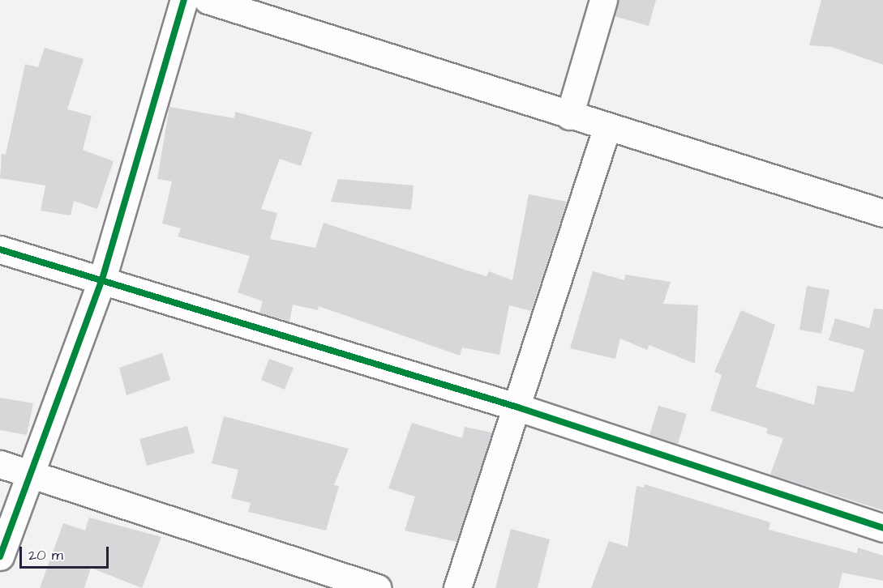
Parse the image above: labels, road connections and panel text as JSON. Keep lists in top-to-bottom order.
{
  "scale_bar": "20 m"
}
